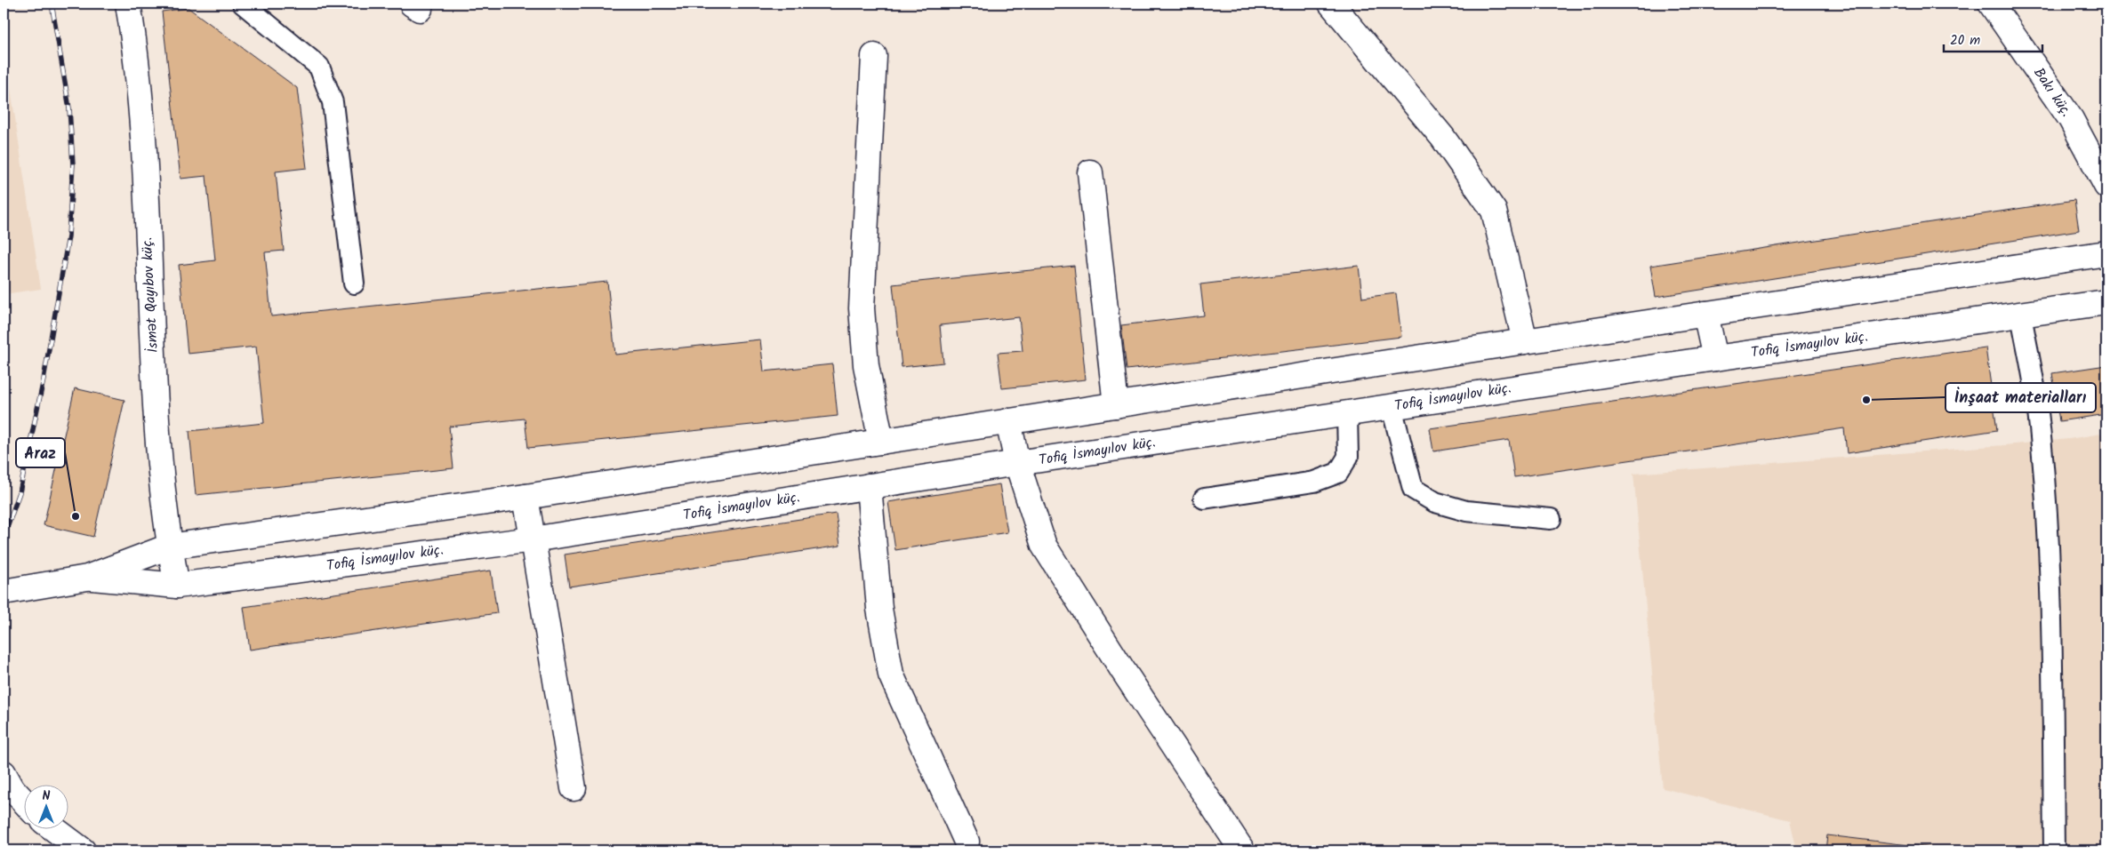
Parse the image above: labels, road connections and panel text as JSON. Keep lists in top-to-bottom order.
{
  "streets": {
    "main road": ["Bakı küç.", "İsmət Qayıbov küç.", "Tofiq İsmayılov küç."]
  },
  "crossings": [
    ["İsmət Qayıbov küç.", "Tofiq İsmayılov küç."]
  ],
  "places": ["İnşaat materialları", "Araz"],
  "scale_bar": "20 m",
  "north": "top"
}
